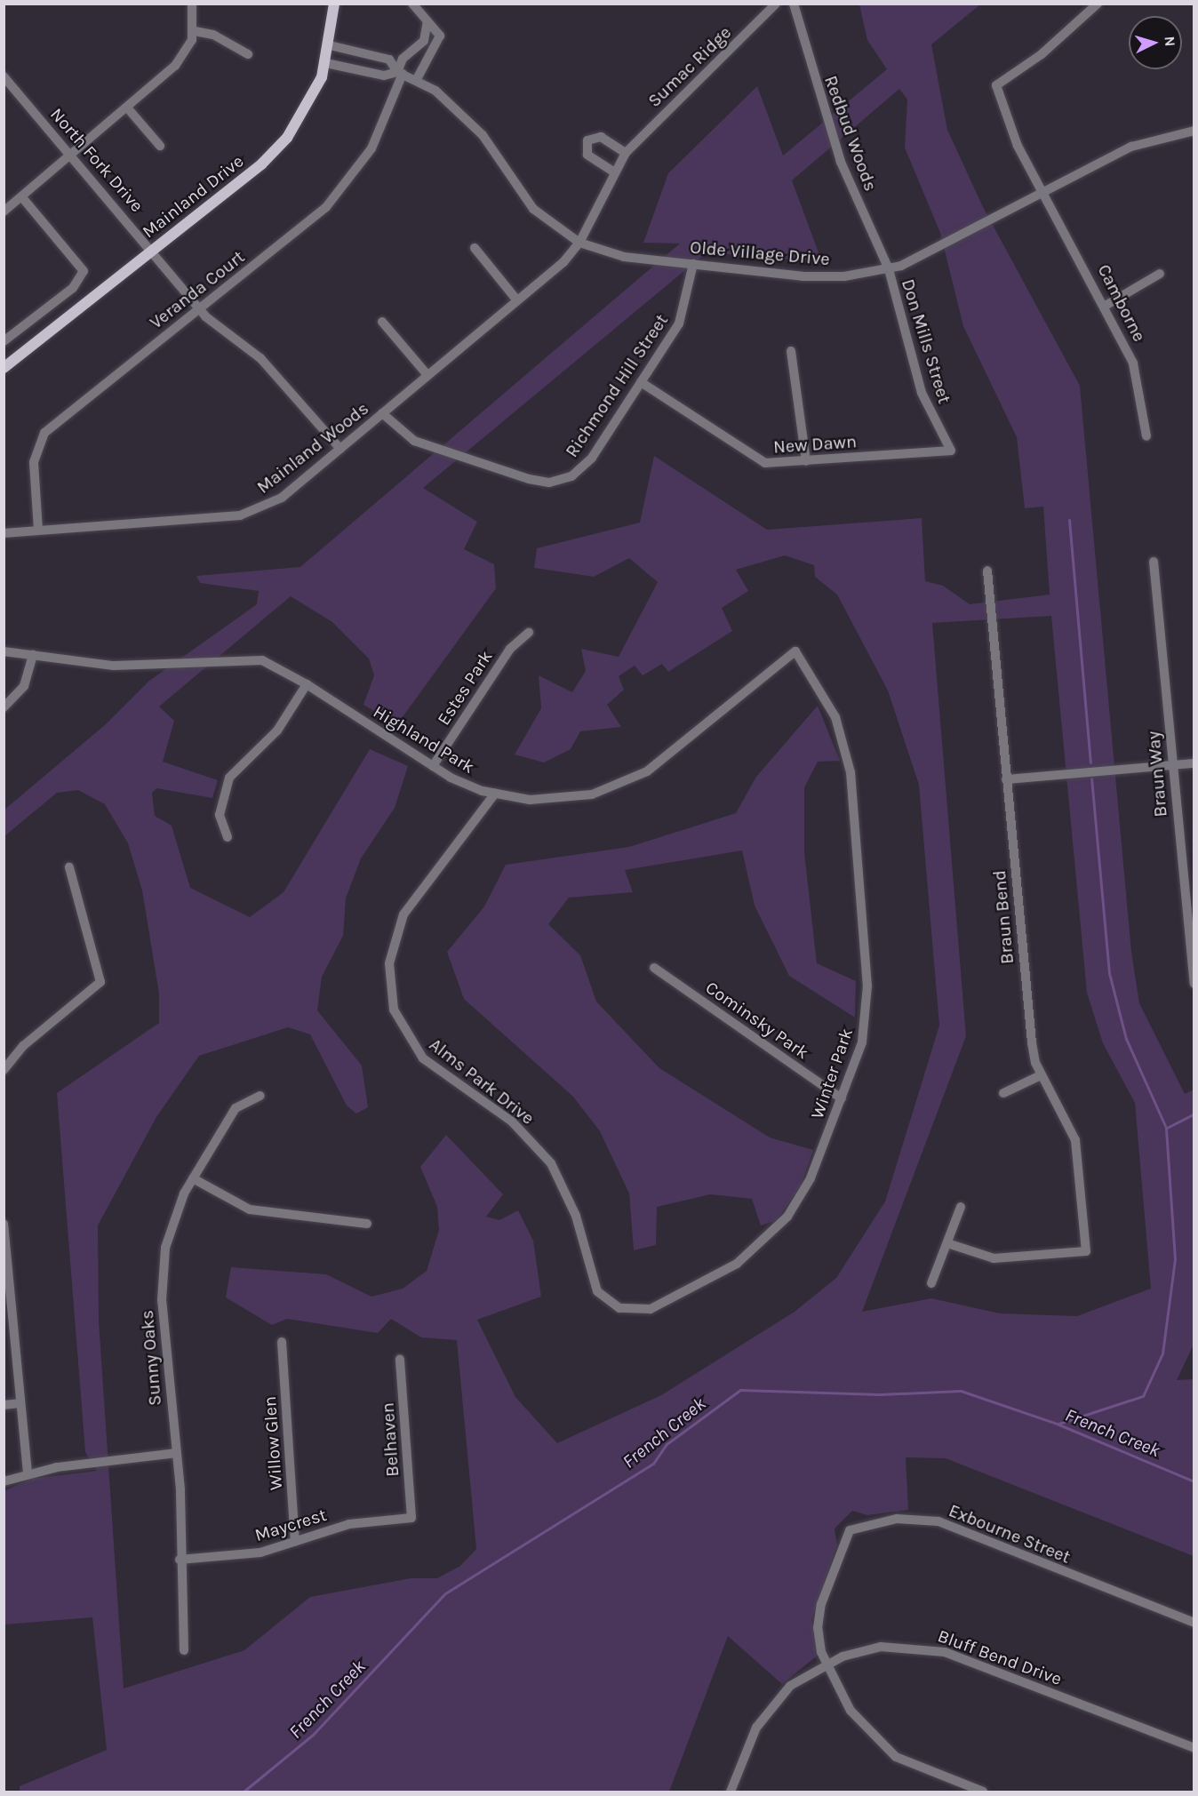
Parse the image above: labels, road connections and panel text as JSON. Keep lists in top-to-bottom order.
{
  "streets": {
    "main road": ["Mainland Drive"],
    "street": [
      "Sumac Ridge",
      "Redbud Woods",
      "North Fork Drive",
      "Olde Village Drive",
      "Veranda Court",
      "Camborne",
      "Don Mills Street",
      "Richmond Hill Street",
      "New Dawn",
      "Mainland Woods",
      "Estes Park",
      "Highland Park",
      "Braun Way",
      "Braun Bend",
      "Cominsky Park",
      "Winter Park",
      "Alms Park Drive",
      "Sunny Oaks",
      "Belhaven",
      "Willow Glen",
      "Maycrest",
      "Exbourne Street",
      "Bluff Bend Drive"
    ]
  },
  "crossings": [
    ["Sumac Ridge", "Olde Village Drive"],
    ["Sumac Ridge", "Mainland Woods"],
    ["Redbud Woods", "Olde Village Drive"],
    ["Redbud Woods", "Don Mills Street"],
    ["North Fork Drive", "Mainland Drive"],
    ["North Fork Drive", "Veranda Court"],
    ["North Fork Drive", "Mainland Woods"],
    ["Mainland Drive", "Olde Village Drive"],
    ["Olde Village Drive", "Veranda Court"],
    ["Olde Village Drive", "Camborne"],
    ["Olde Village Drive", "Don Mills Street"],
    ["Olde Village Drive", "Richmond Hill Street"],
    ["Olde Village Drive", "Mainland Woods"],
    ["Veranda Court", "Mainland Woods"],
    ["Don Mills Street", "New Dawn"],
    ["Richmond Hill Street", "New Dawn"],
    ["Richmond Hill Street", "Mainland Woods"],
    ["Estes Park", "Highland Park"],
    ["Highland Park", "Winter Park"],
    ["Highland Park", "Alms Park Drive"],
    ["Cominsky Park", "Winter Park"],
    ["Winter Park", "Alms Park Drive"],
    ["Sunny Oaks", "Maycrest"],
    ["Belhaven", "Maycrest"],
    ["Willow Glen", "Maycrest"],
    ["Exbourne Street", "Bluff Bend Drive"]
  ],
  "water": ["French Creek"],
  "north": "right"
}
